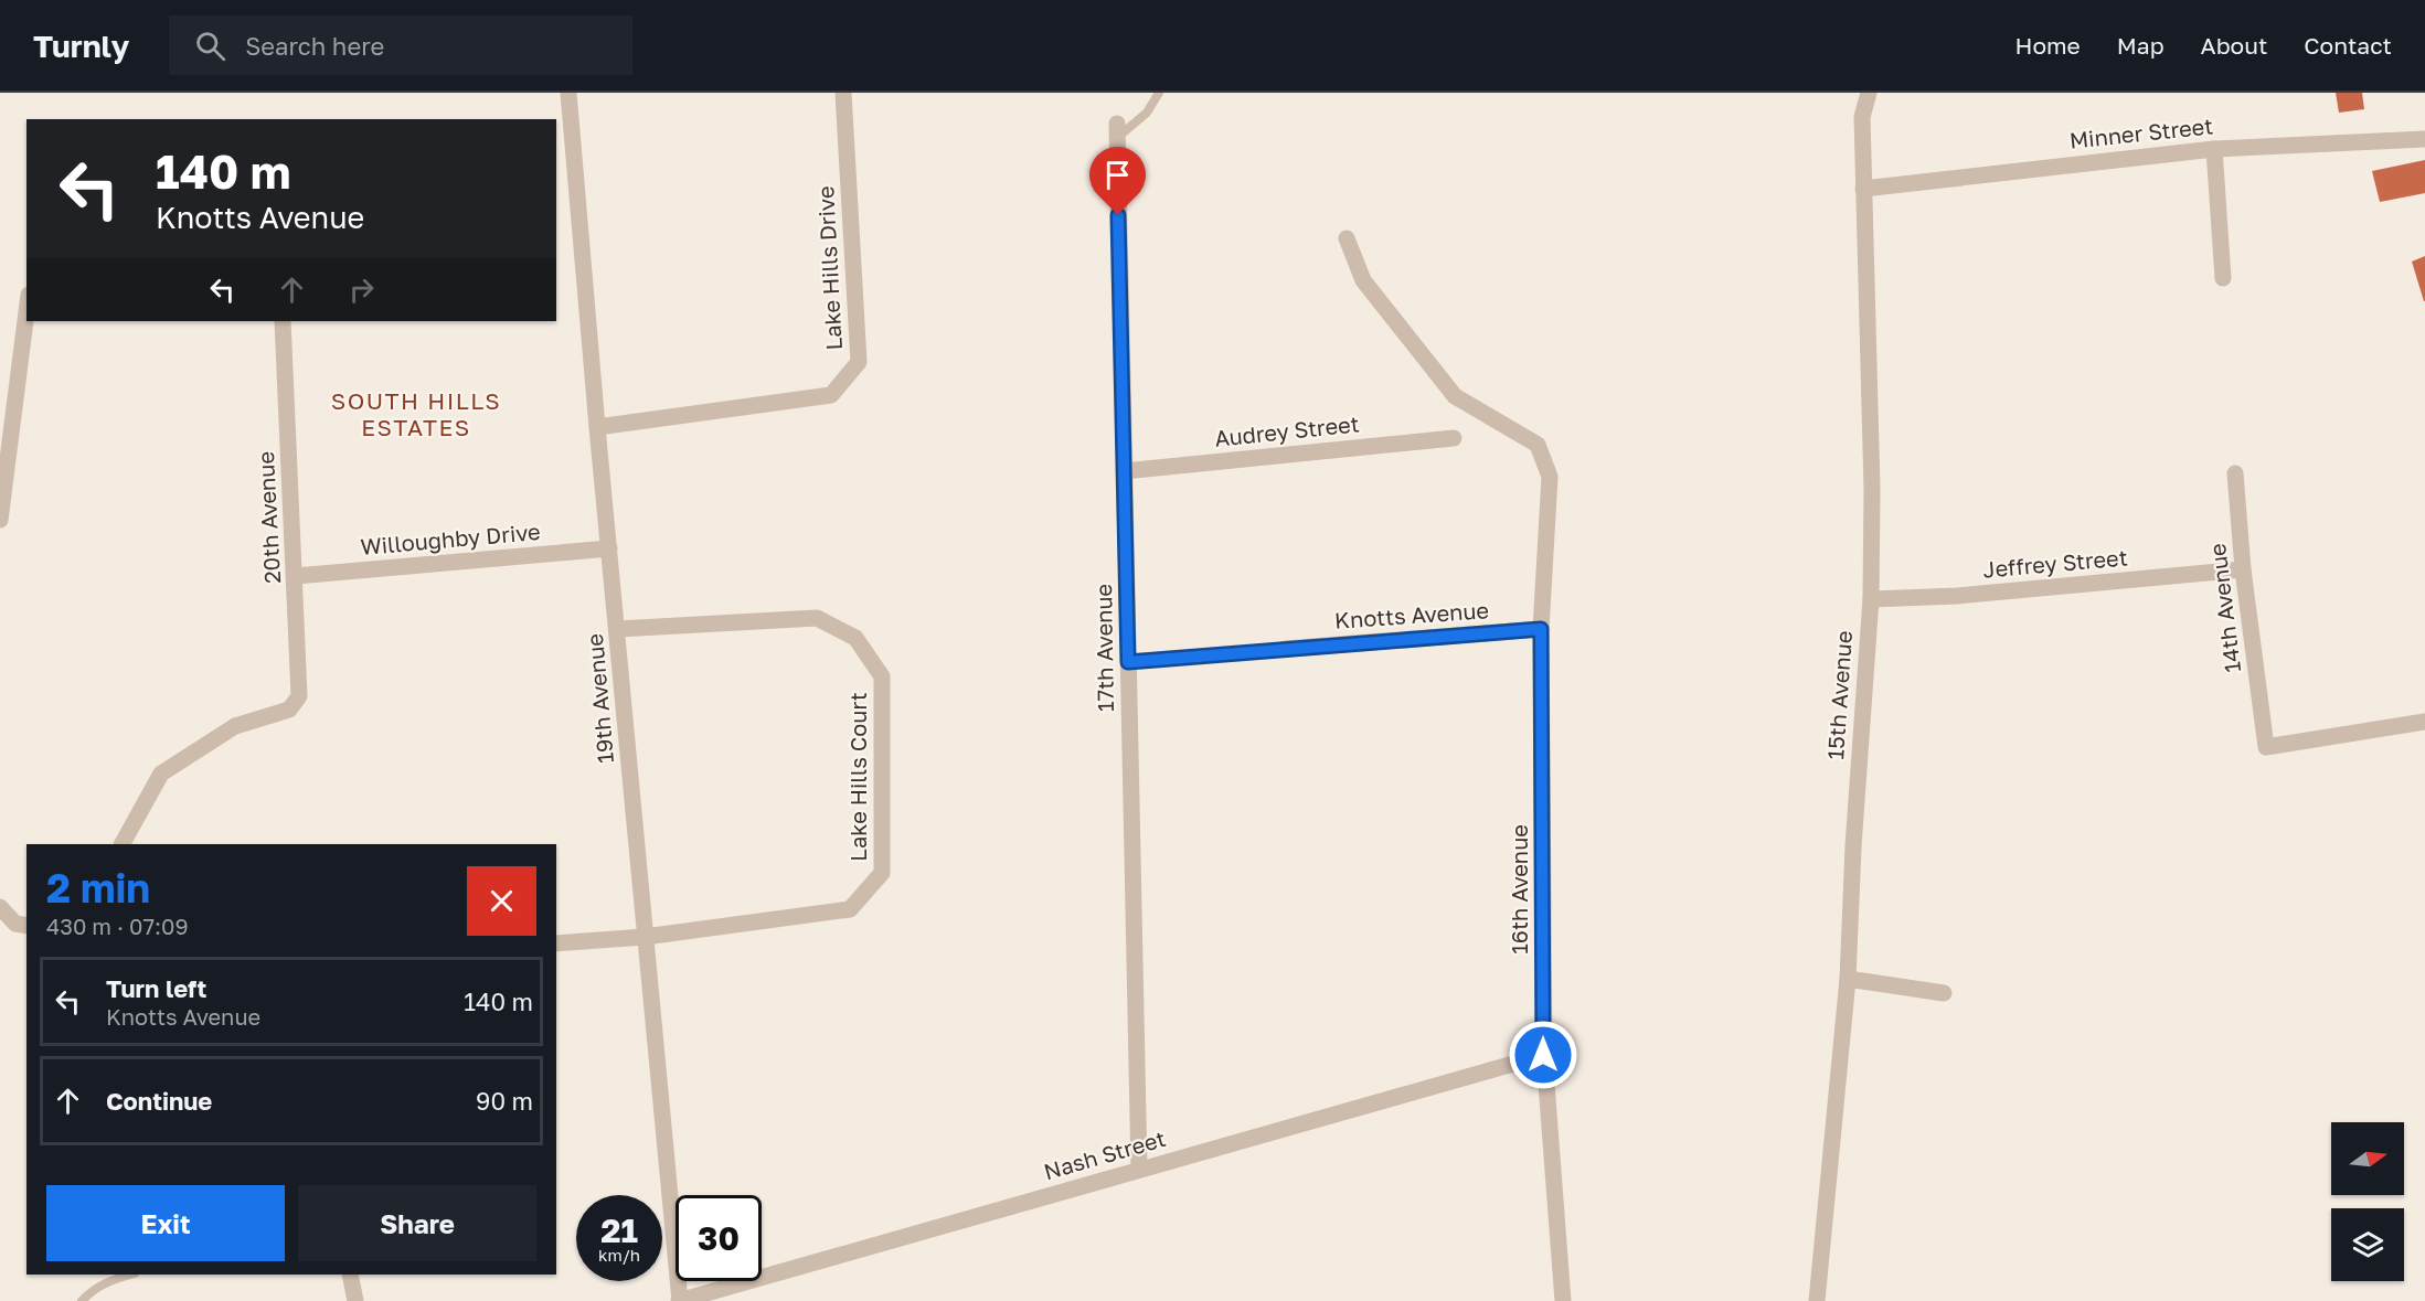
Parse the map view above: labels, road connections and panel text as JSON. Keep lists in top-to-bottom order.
{
  "streets": {
    "street": [
      "Minner Street",
      "Lake Hills Drive",
      "Audrey Street",
      "20th Avenue",
      "Willoughby Drive",
      "Jeffrey Street",
      "14th Avenue",
      "Knotts Avenue",
      "17th Avenue",
      "15th Avenue",
      "19th Avenue",
      "Lake Hills Court",
      "16th Avenue",
      "Nash Street"
    ]
  },
  "crossings": [
    ["Minner Street", "15th Avenue"],
    ["Lake Hills Drive", "19th Avenue"],
    ["Audrey Street", "17th Avenue"],
    ["20th Avenue", "Willoughby Drive"],
    ["Willoughby Drive", "19th Avenue"],
    ["Jeffrey Street", "14th Avenue"],
    ["Jeffrey Street", "15th Avenue"],
    ["Knotts Avenue", "16th Avenue"],
    ["17th Avenue", "Nash Street"],
    ["19th Avenue", "Lake Hills Court"],
    ["19th Avenue", "Nash Street"],
    ["16th Avenue", "Nash Street"]
  ],
  "districts": ["SOUTH HILLS ESTATES"],
  "north": "right",
  "page": {
    "header": "Turnly",
    "search": "Search here",
    "nav": [
      "Home",
      "Map",
      "About",
      "Contact"
    ],
    "turn": ["140 m", "Knotts Avenue"],
    "heading": ["2 min", "430 m · 07:09"],
    "list": [
      {
        "name": "Turn left",
        "note": "Knotts Avenue",
        "value": "140 m"
      },
      {
        "name": "Continue",
        "value": "90 m"
      }
    ],
    "buttons": ["Exit", "Share"],
    "speed": "21 km/h",
    "limit": "30"
  }
}
